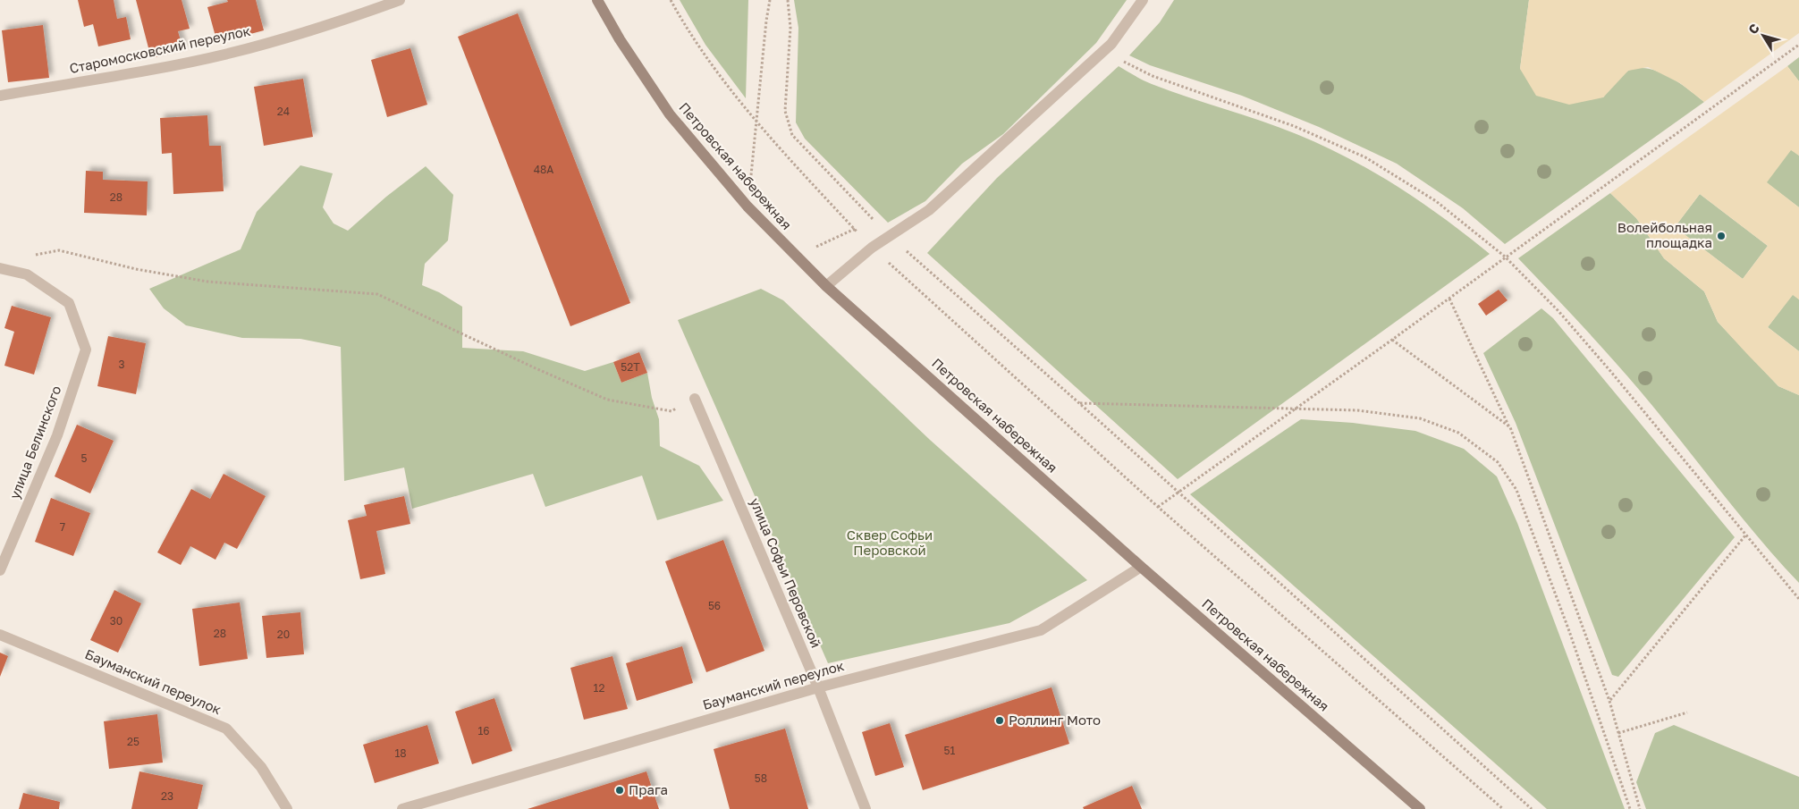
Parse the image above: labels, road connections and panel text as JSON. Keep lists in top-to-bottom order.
{
  "streets": {
    "main road": ["Петровская набережная"],
    "street": [
      "Старомосковский переулок",
      "улица Белинского",
      "улица Софьи Перовской",
      "Бауманский переулок"
    ]
  },
  "crossings": [
    ["Петровская набережная", "Бауманский переулок"],
    ["улица Софьи Перовской", "Бауманский переулок"]
  ],
  "parks": ["Сквер Софьи Перовской"],
  "places": ["Волейбольная площадка", "Роллинг Мото", "Прага"],
  "house_numbers": [
    "24",
    "48А",
    "28",
    "3",
    "52Т",
    "5",
    "7",
    "56",
    "30",
    "28",
    "20",
    "12",
    "16",
    "25",
    "51",
    "18",
    "58",
    "23"
  ],
  "north": "top left"
}
